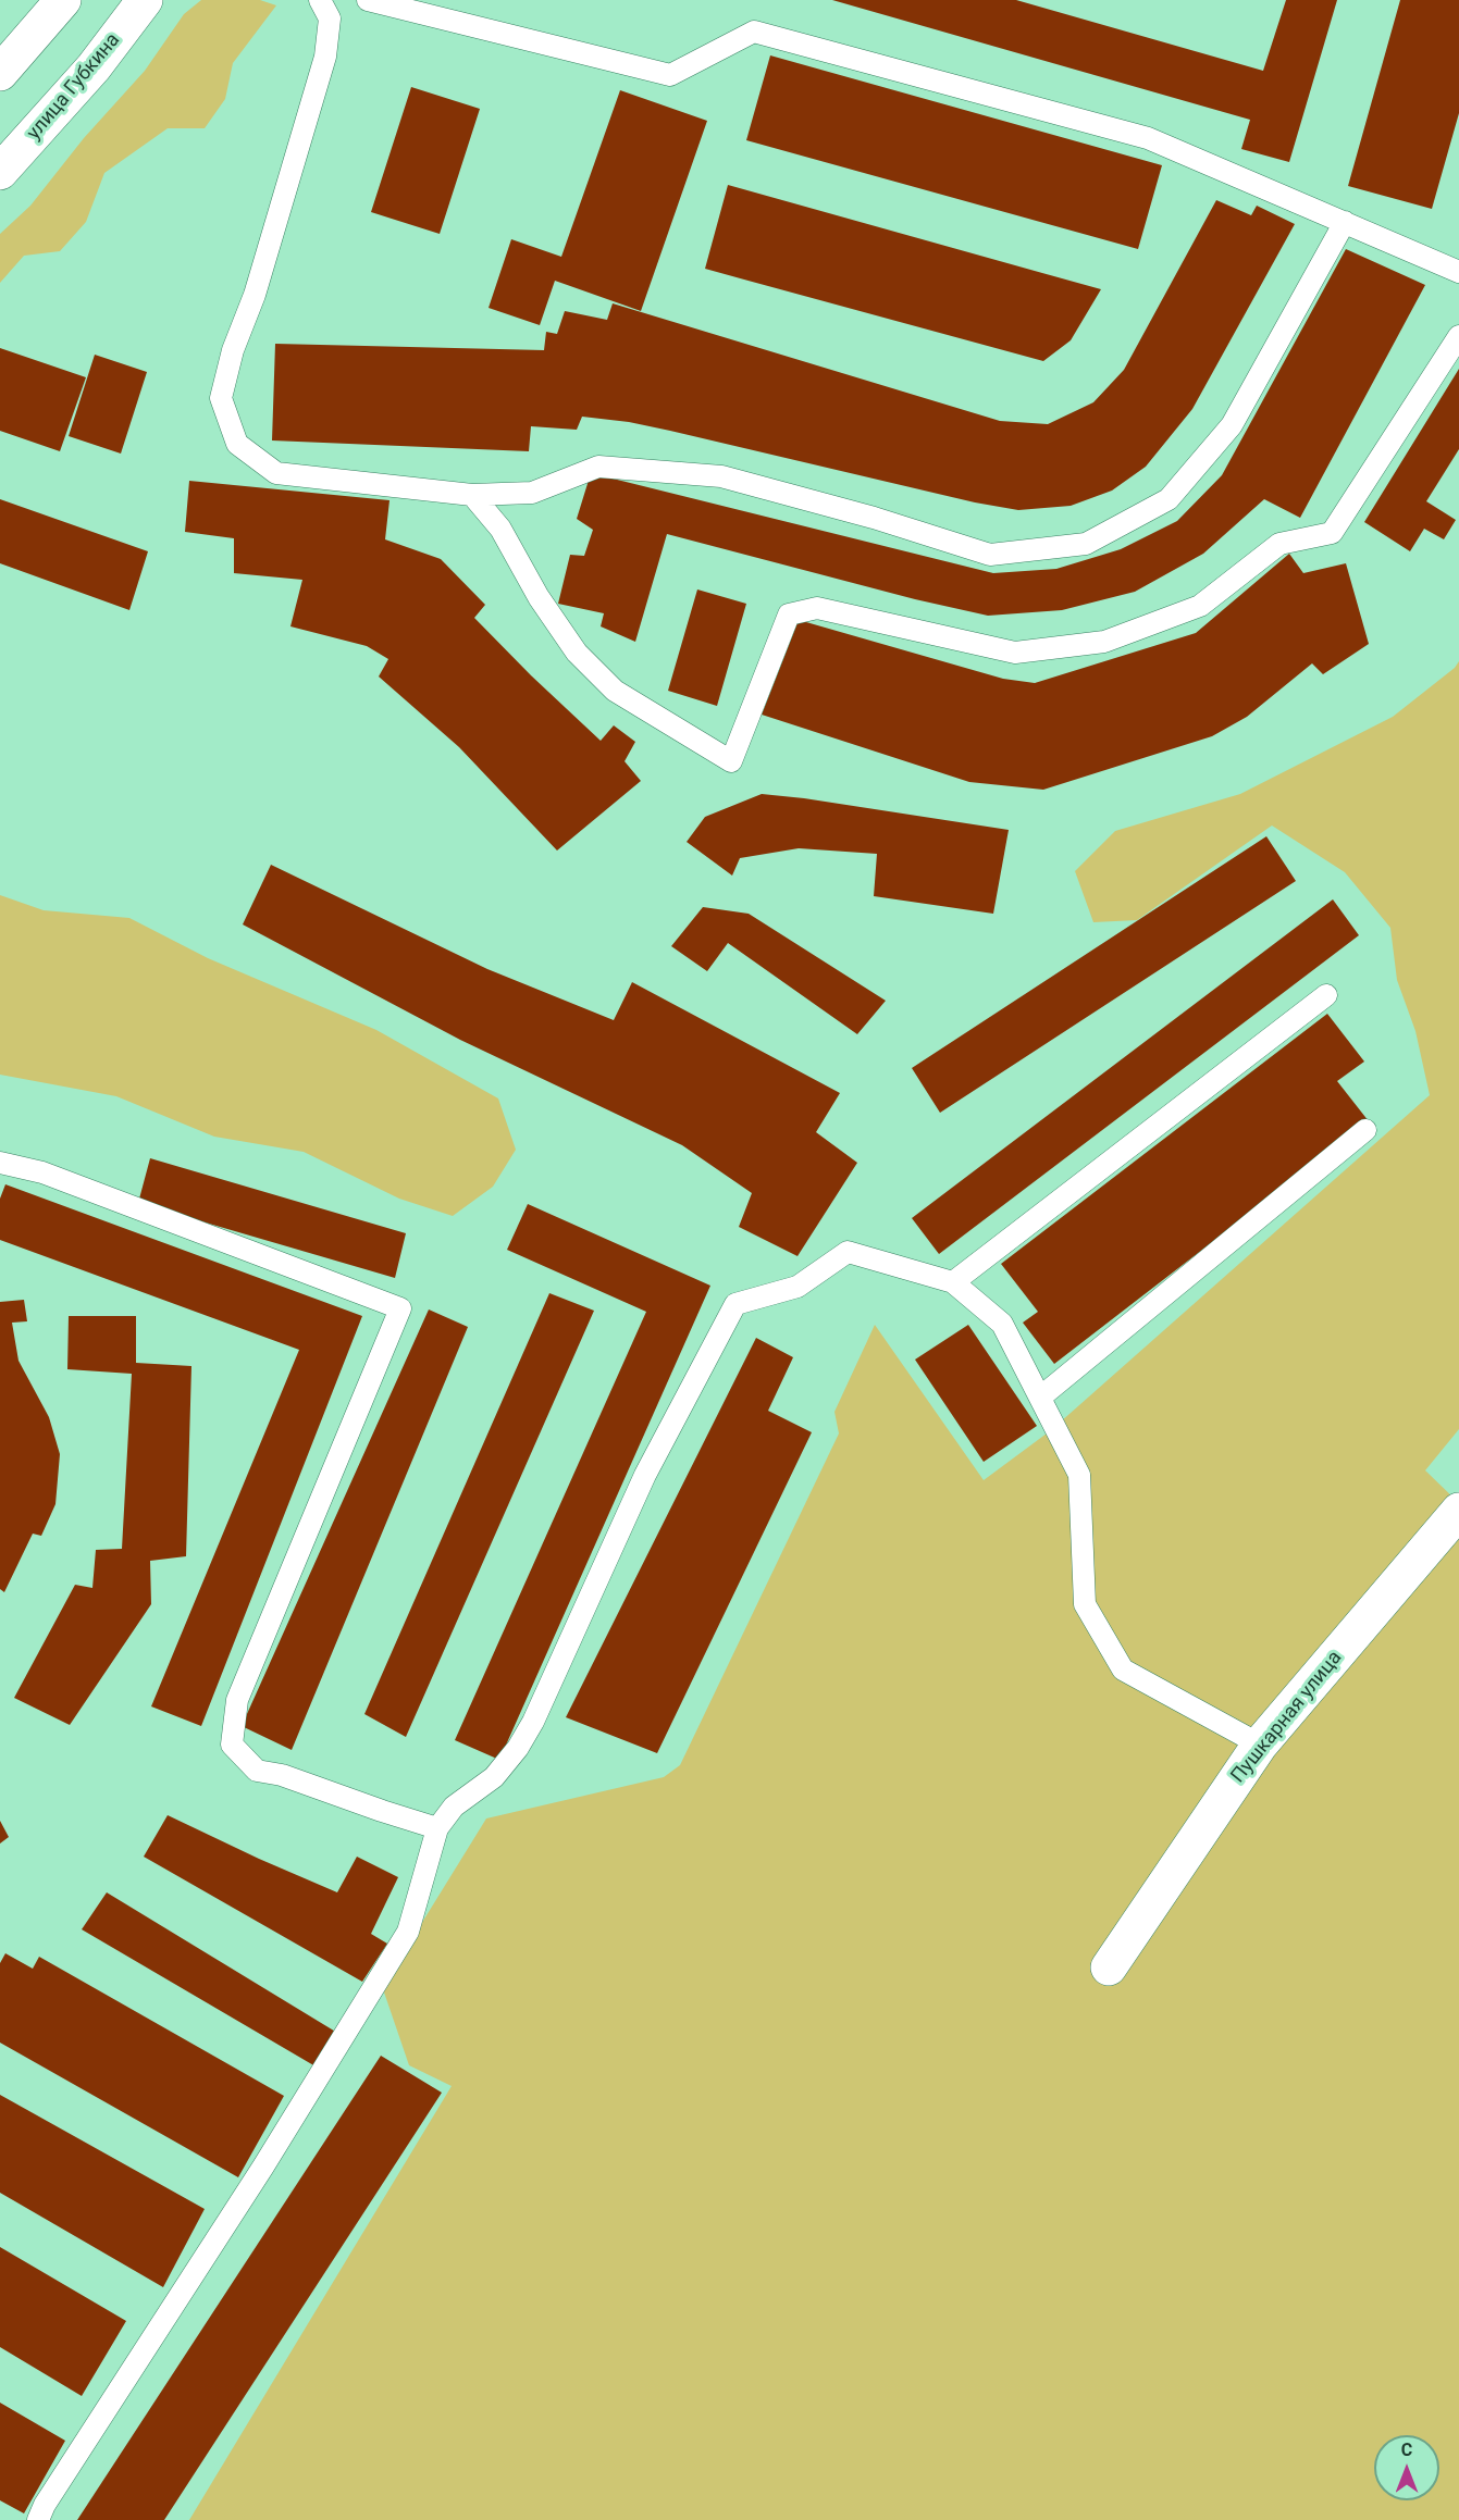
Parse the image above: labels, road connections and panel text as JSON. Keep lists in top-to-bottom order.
{
  "streets": {
    "street": ["улица Губкина", "Пушкарная улица"]
  },
  "north": "top"
}
